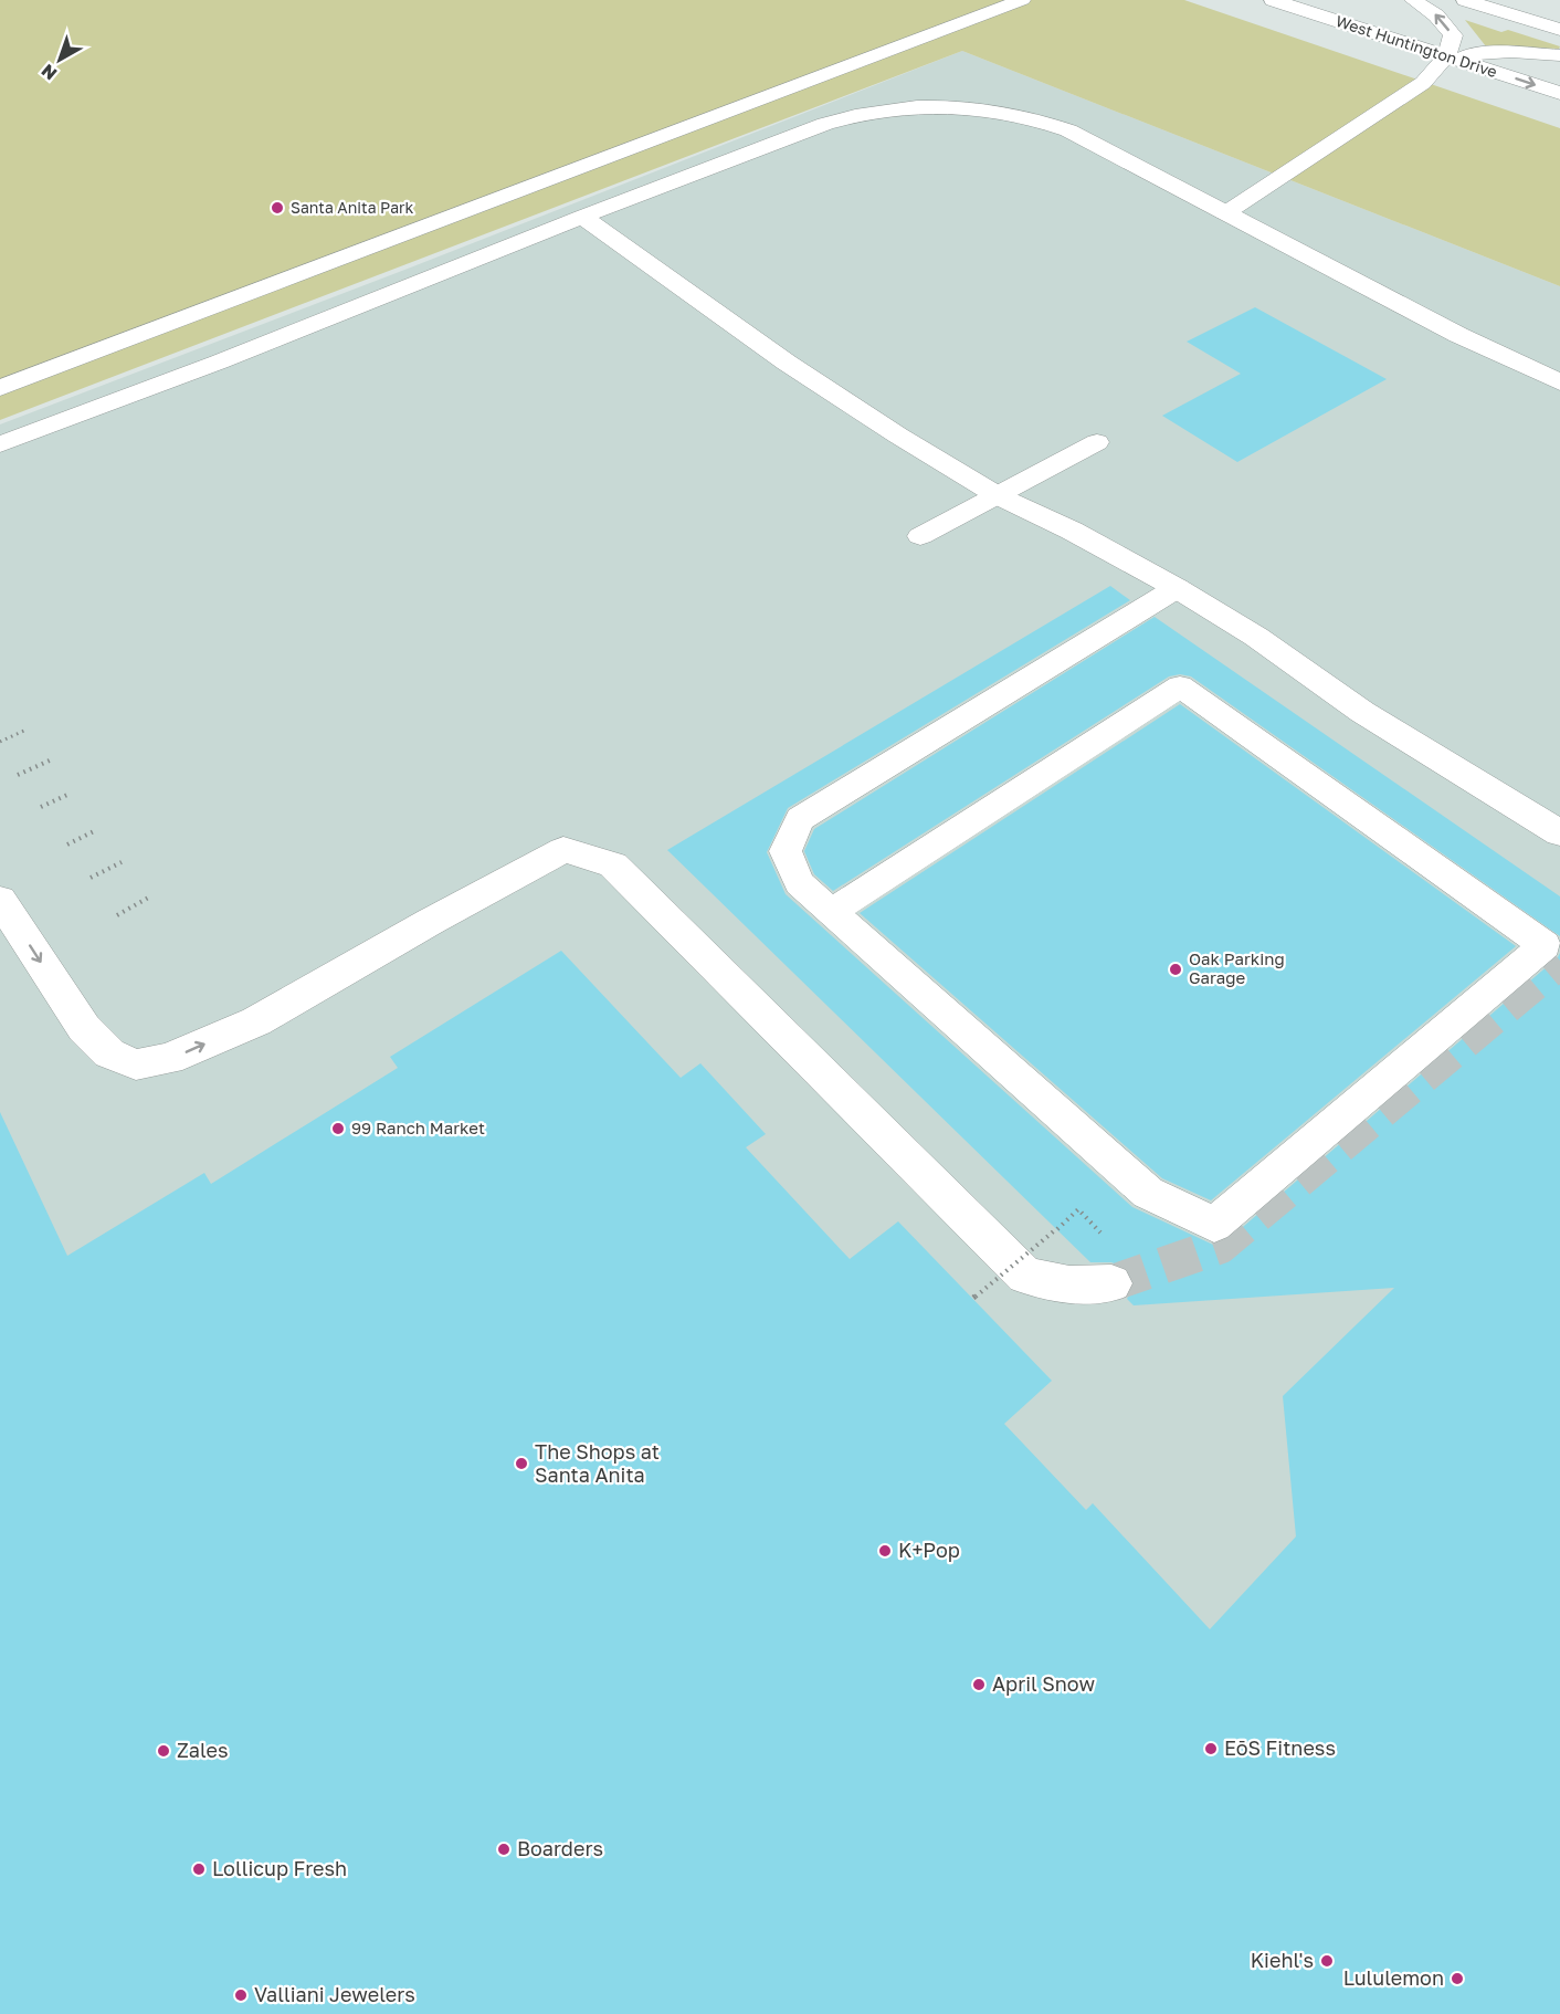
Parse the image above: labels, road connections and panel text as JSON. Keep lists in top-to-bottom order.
{
  "streets": {
    "street": ["West Huntington Drive"]
  },
  "places": [
    "Santa Anita Park",
    "Oak Parking Garage",
    "99 Ranch Market",
    "The Shops at Santa Anita",
    "K+Pop",
    "April Snow",
    "EōS Fitness",
    "Zales",
    "Boarders",
    "Lollicup Fresh",
    "Kiehl's",
    "Lululemon",
    "Valliani Jewelers"
  ],
  "north": "bottom left"
}
